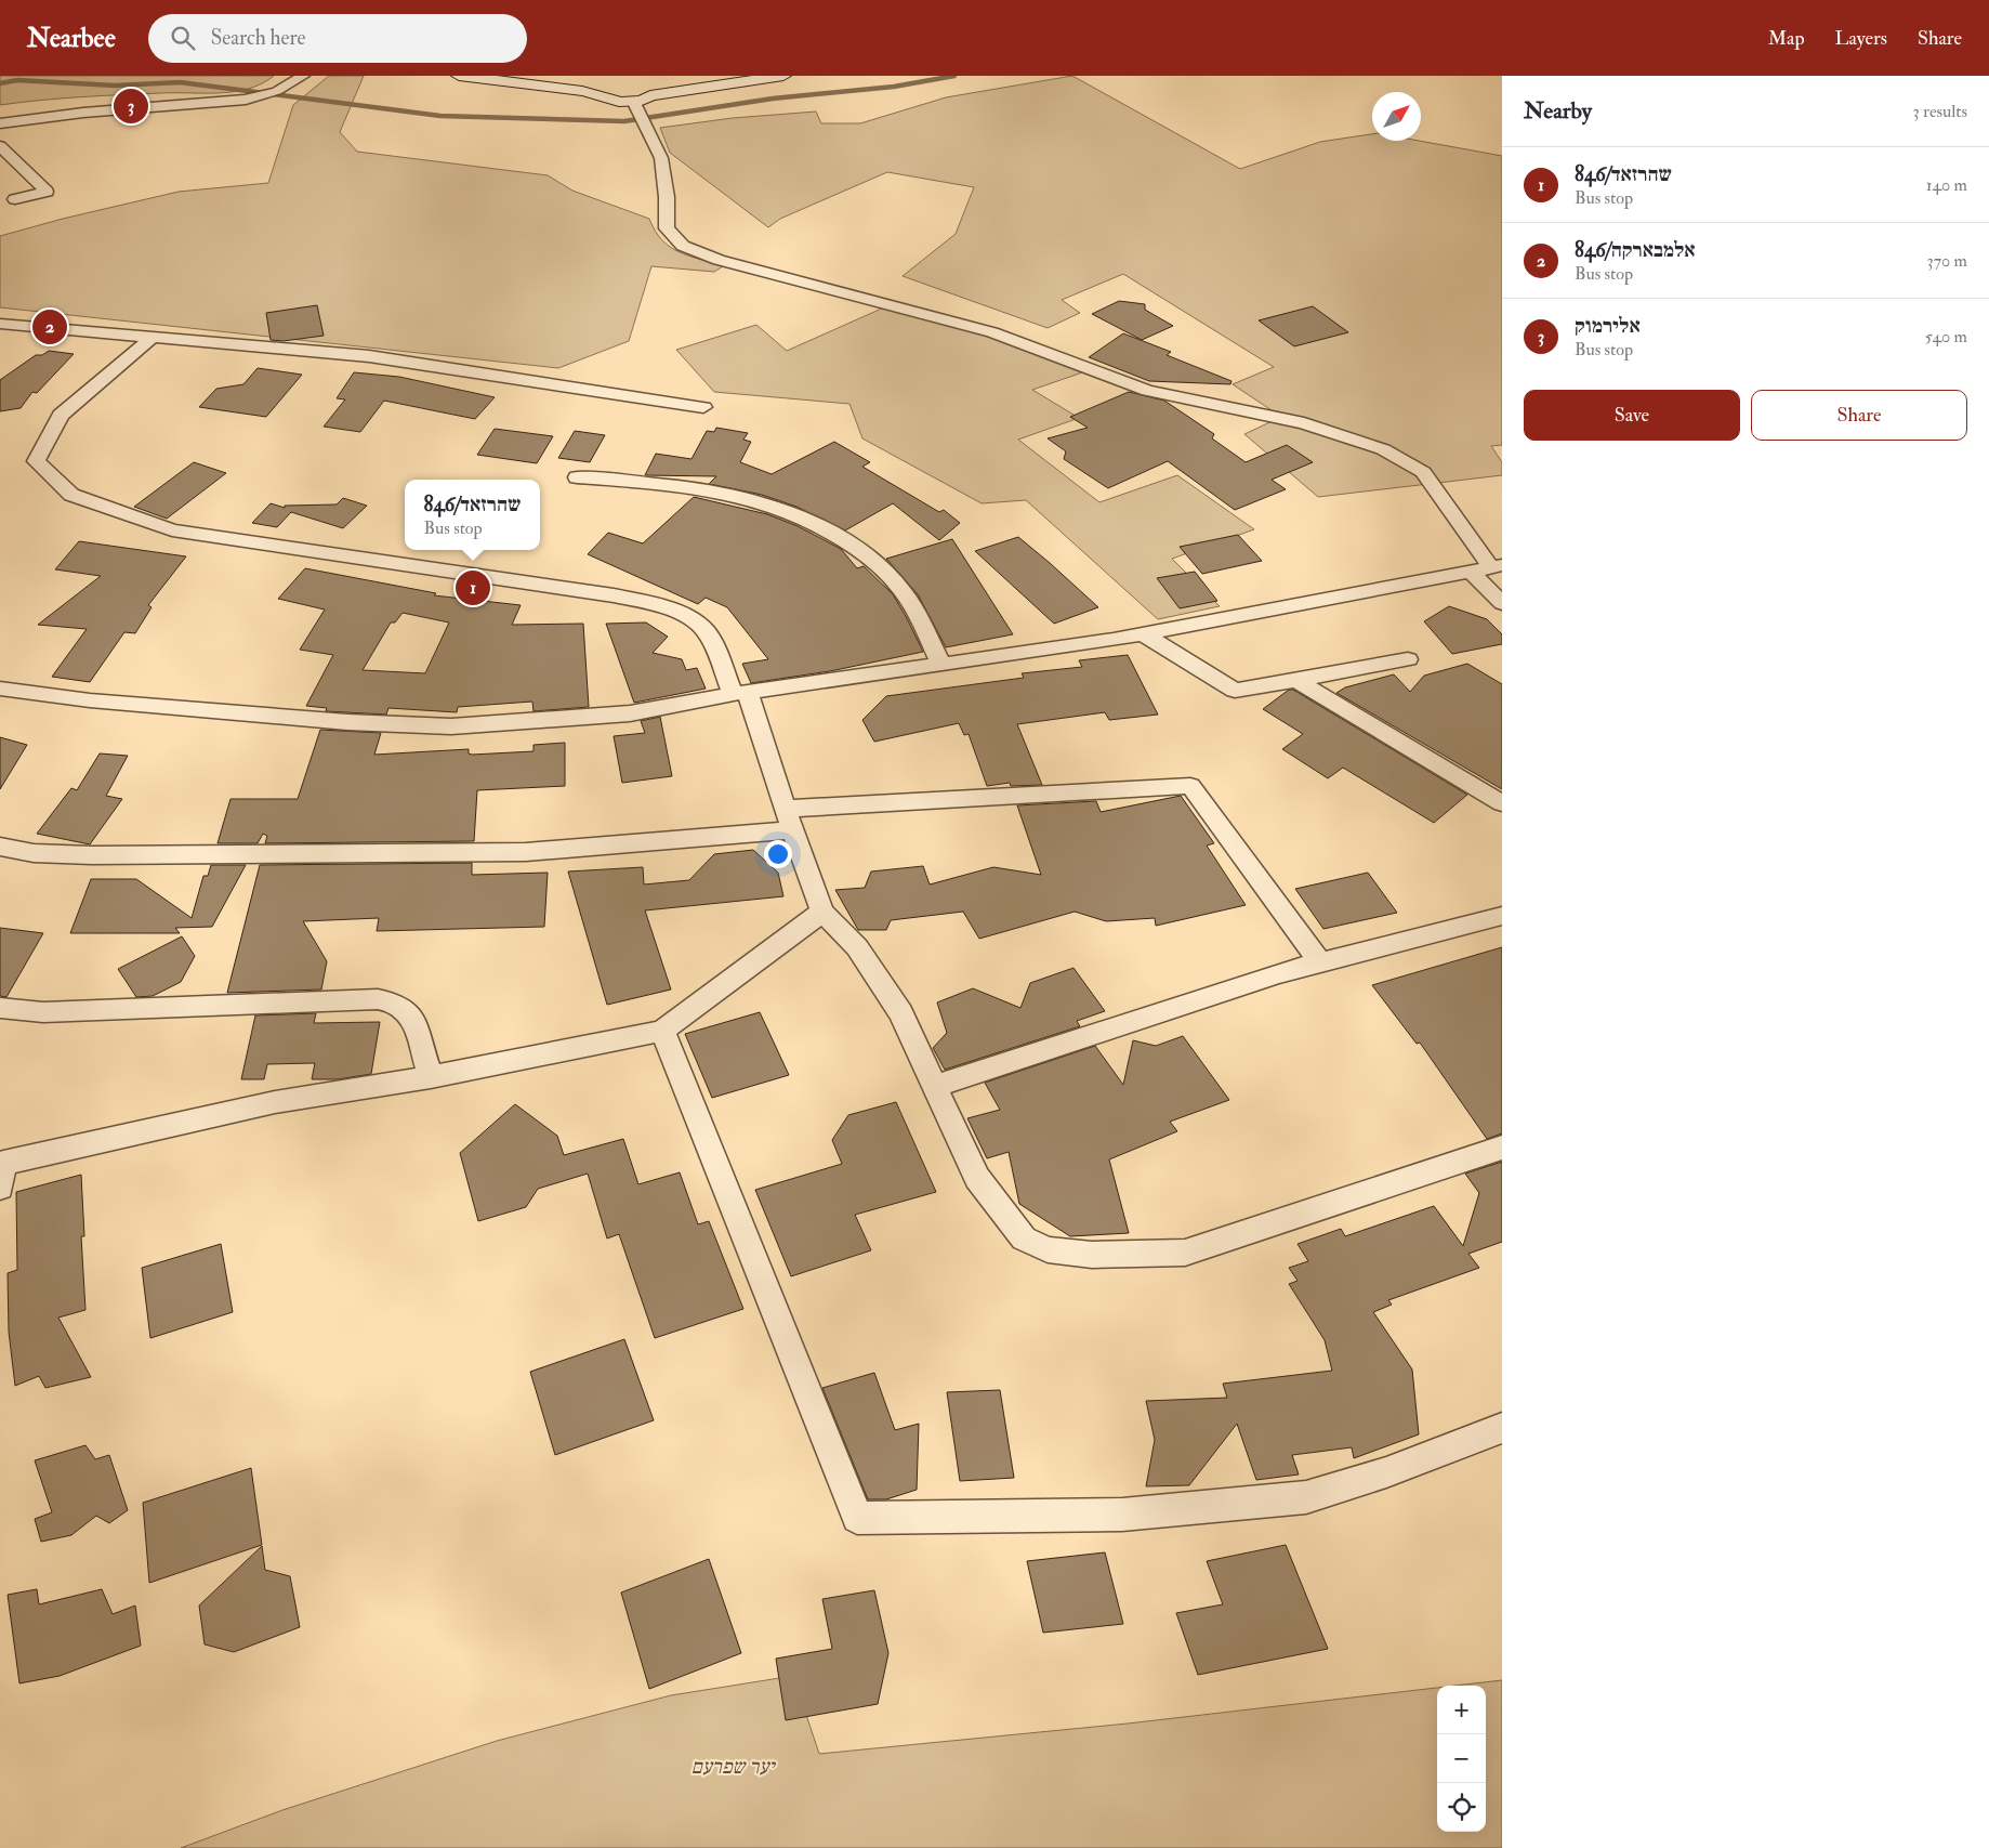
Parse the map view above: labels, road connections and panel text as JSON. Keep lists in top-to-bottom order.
{
  "parks": ["יער שפרעם"],
  "north": "top right",
  "page": {
    "header": "Nearbee",
    "search": "Search here",
    "nav": ["Map", "Layers", "Share"],
    "heading": ["Nearby", "3 results"],
    "pins": ["3", "2", "1"],
    "list": [
      {
        "mark": "1",
        "name": "846/שהרזאד",
        "note": "Bus stop",
        "value": "140 m"
      },
      {
        "mark": "2",
        "name": "אלמבארקה/846",
        "note": "Bus stop",
        "value": "370 m"
      },
      {
        "mark": "3",
        "name": "אלירמוק",
        "note": "Bus stop",
        "value": "540 m"
      }
    ],
    "buttons": ["Save", "Share"],
    "popup": ["846/שהרזאד", "Bus stop"],
    "map_buttons": ["+", "−"]
  }
}
